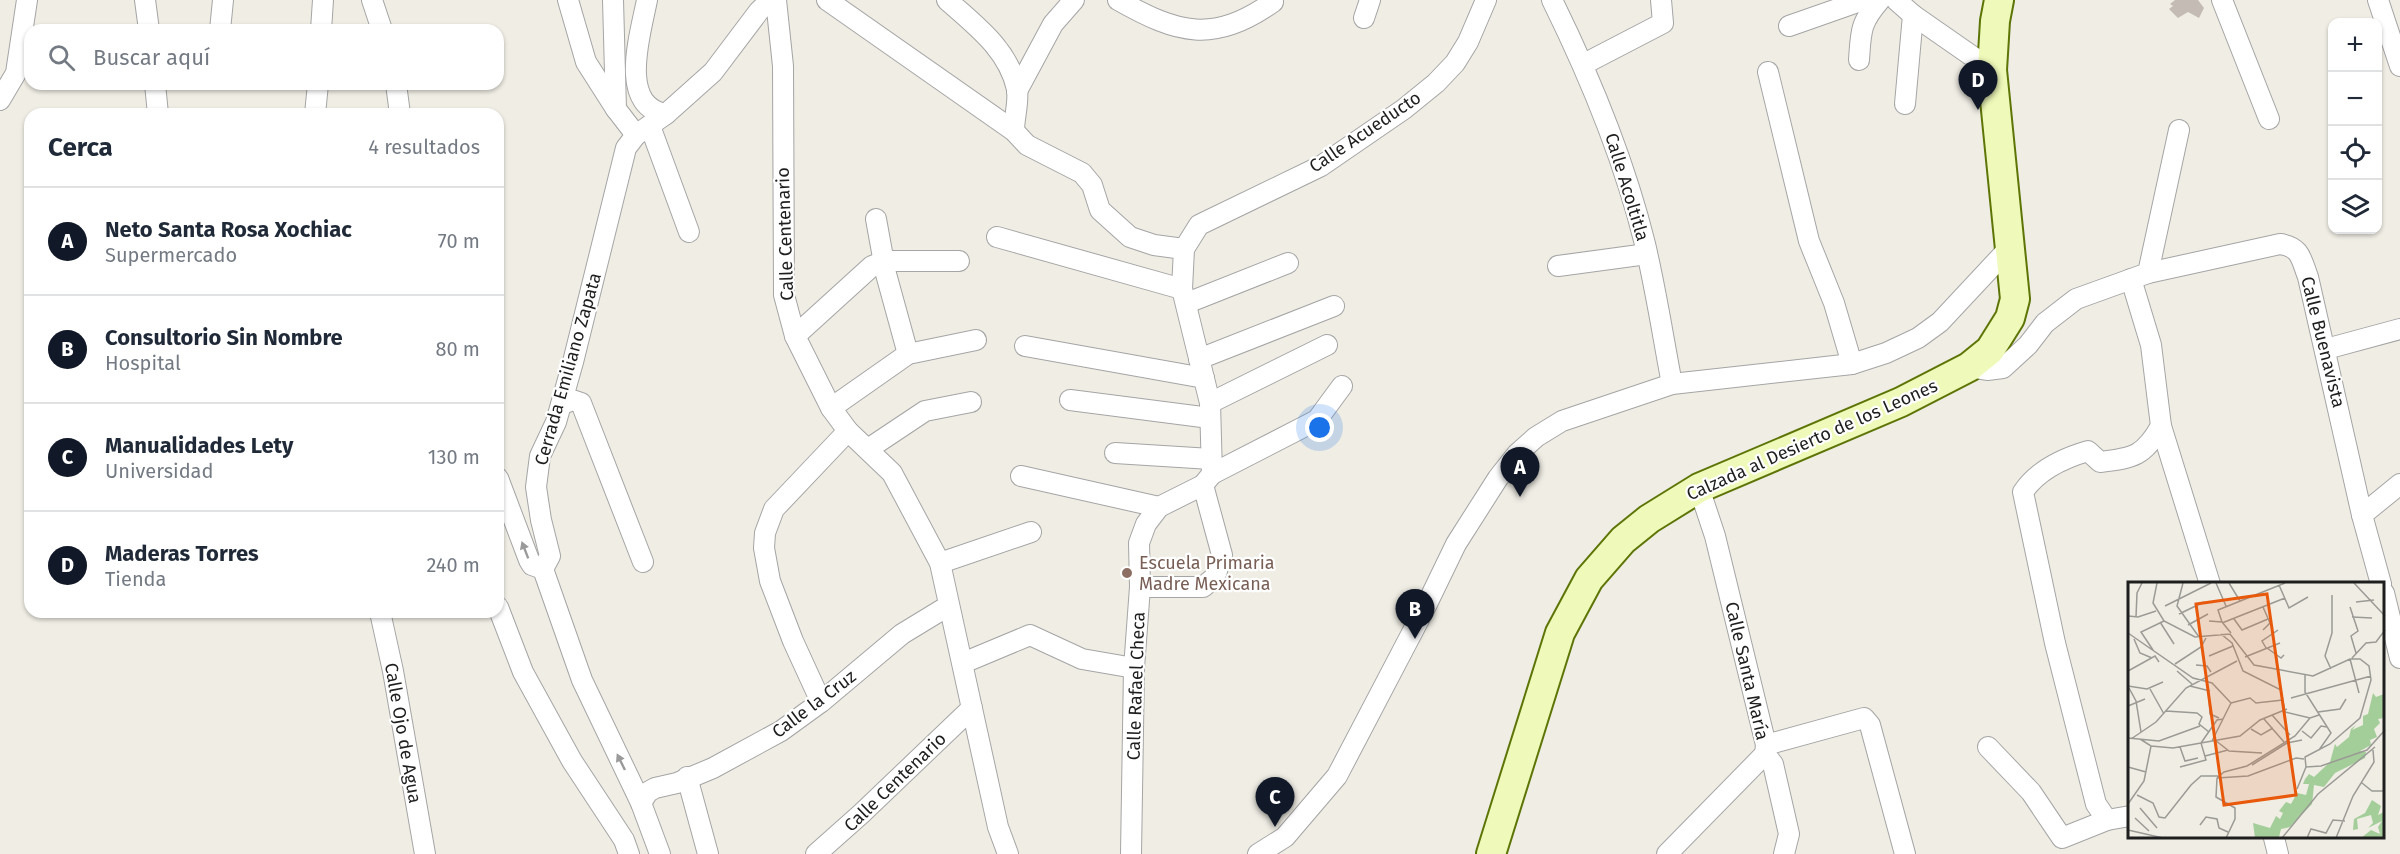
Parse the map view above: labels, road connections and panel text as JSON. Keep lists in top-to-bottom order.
{
  "streets": {
    "street": [
      "Calle Acueducto",
      "Calle Acoltitla",
      "Calle Centenario",
      "Calle Buenavista",
      "Cerrada Emiliano Zapata",
      "Calzada al Desierto de los Leones",
      "Calle Santa María",
      "Calle Rafael Checa",
      "Calle la Cruz",
      "Calle Ojo de Agua"
    ]
  },
  "crossings": [
    ["Calle Centenario", "Calle la Cruz"],
    ["Calzada al Desierto de los Leones", "Calle Santa María"]
  ],
  "places": ["Escuela Primaria Madre Mexicana"],
  "page": {
    "map_buttons": ["+", "−"],
    "search": "Buscar aquí",
    "pins": [
      "D",
      "A",
      "B",
      "C"
    ],
    "heading": ["Cerca", "4 resultados"],
    "list": [
      {
        "mark": "A",
        "name": "Neto Santa Rosa Xochiac",
        "note": "Supermercado",
        "value": "70 m"
      },
      {
        "mark": "B",
        "name": "Consultorio Sin Nombre",
        "note": "Hospital",
        "value": "80 m"
      },
      {
        "mark": "C",
        "name": "Manualidades Lety",
        "note": "Universidad",
        "value": "130 m"
      },
      {
        "mark": "D",
        "name": "Maderas Torres",
        "note": "Tienda",
        "value": "240 m"
      }
    ]
  }
}
